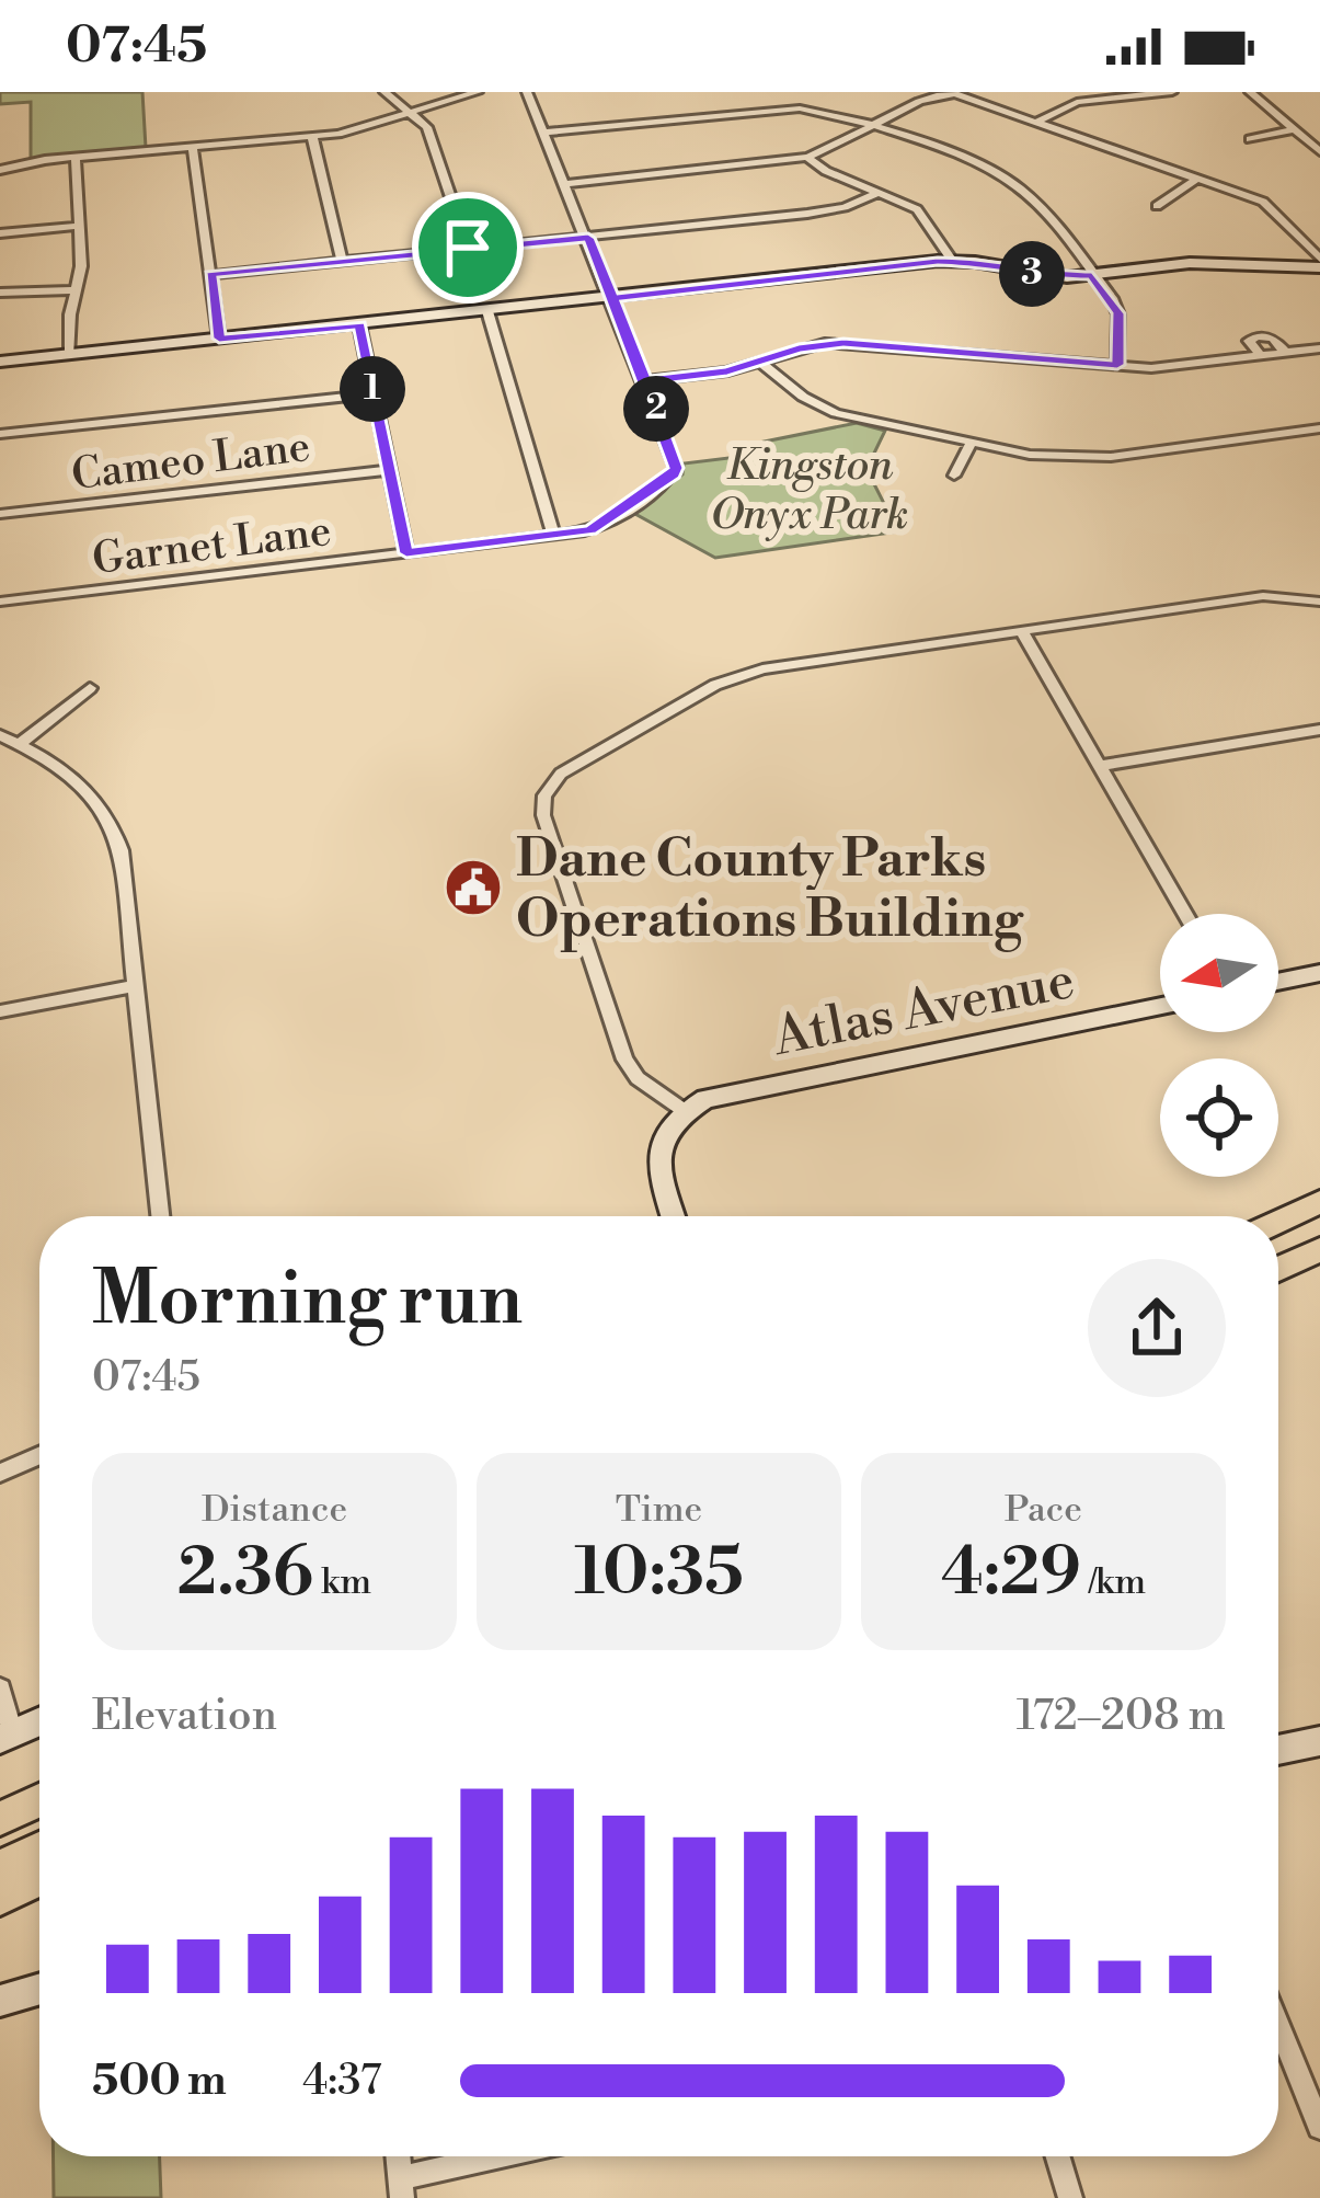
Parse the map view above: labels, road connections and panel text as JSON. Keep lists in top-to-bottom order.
{
  "streets": {
    "street": ["Cameo Lane", "Garnet Lane", "Atlas Avenue"]
  },
  "parks": ["Kingston Onyx Park"],
  "places": {
    "public building": ["Dane County Parks Operations Building"]
  },
  "north": "left",
  "page": {
    "status": "07:45",
    "pins": ["3", "1", "2"],
    "heading": ["Morning run", "07:45"],
    "stats": [
      ["Distance", "2.36 km"],
      ["Time", "10:35"],
      ["Pace", "4:29 /km"]
    ],
    "chart": ["Elevation", "172–208 m"],
    "list": [
      {
        "name": "500 m",
        "note": "4:37"
      }
    ]
  }
}
